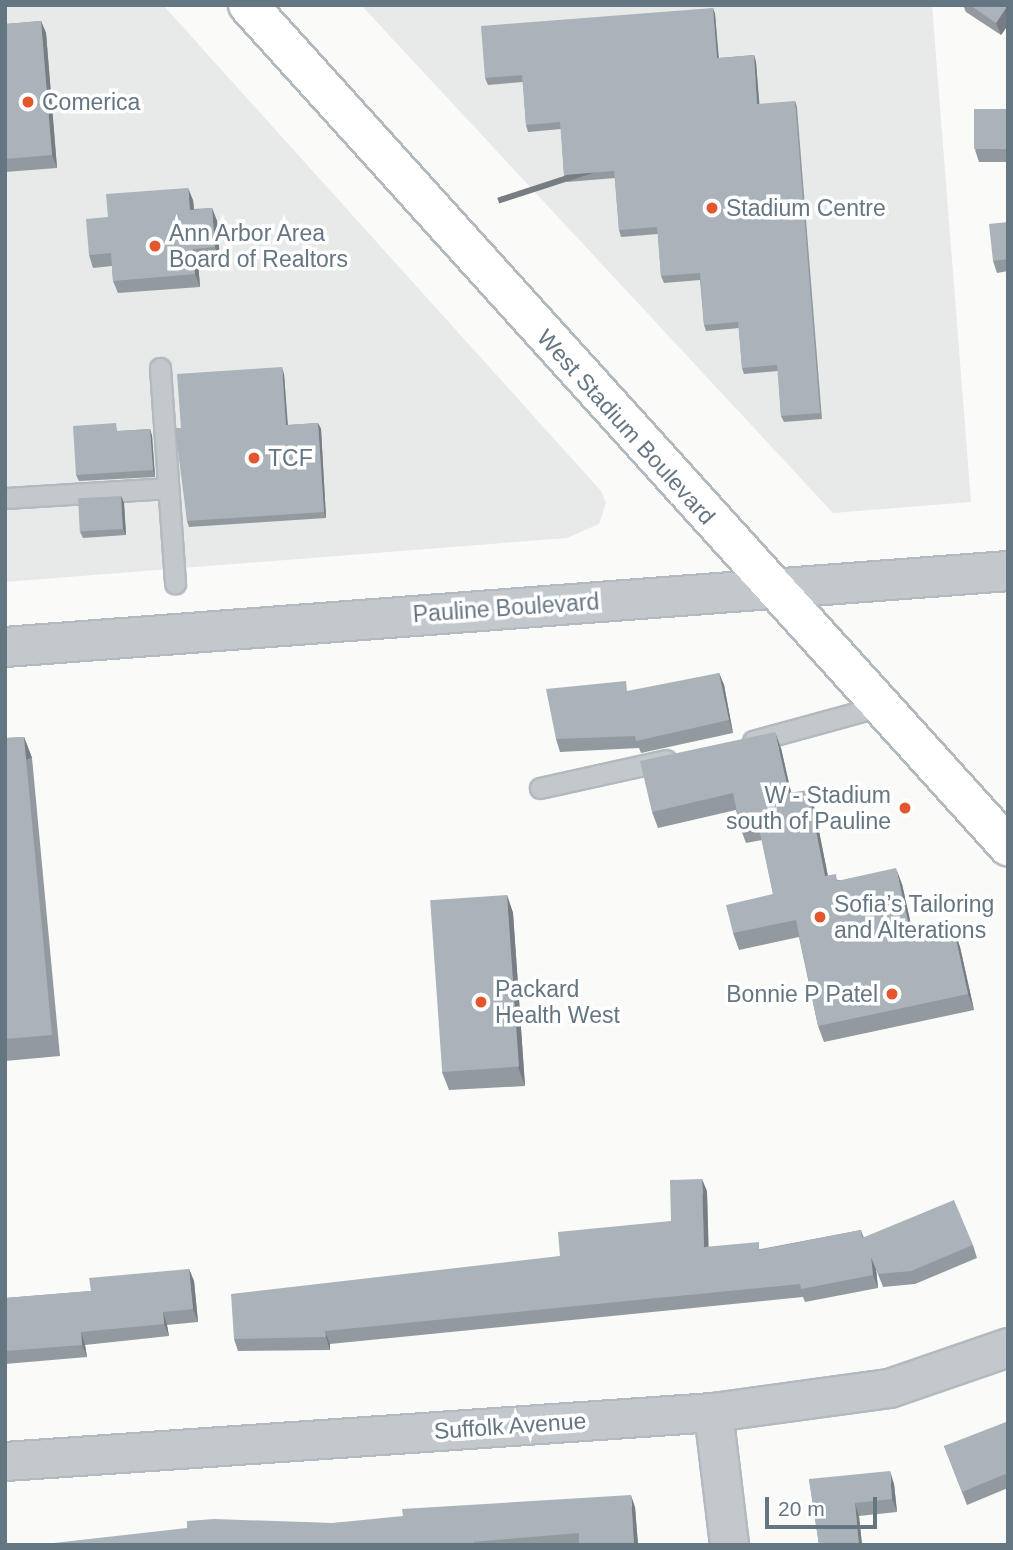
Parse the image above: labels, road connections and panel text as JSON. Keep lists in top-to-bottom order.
{
  "streets": {
    "main road": ["West Stadium Boulevard"],
    "street": ["Pauline Boulevard", "Suffolk Avenue"]
  },
  "crossings": [
    ["West Stadium Boulevard", "Pauline Boulevard"]
  ],
  "places": [
    "Comerica",
    "Stadium Centre",
    "Ann Arbor Area Board of Realtors",
    "TCF",
    "W - Stadium south of Pauline",
    "Sofia’s Tailoring and Alterations",
    "Bonnie P Patel",
    "Packard Health West"
  ],
  "scale_bar": "20 m"
}
